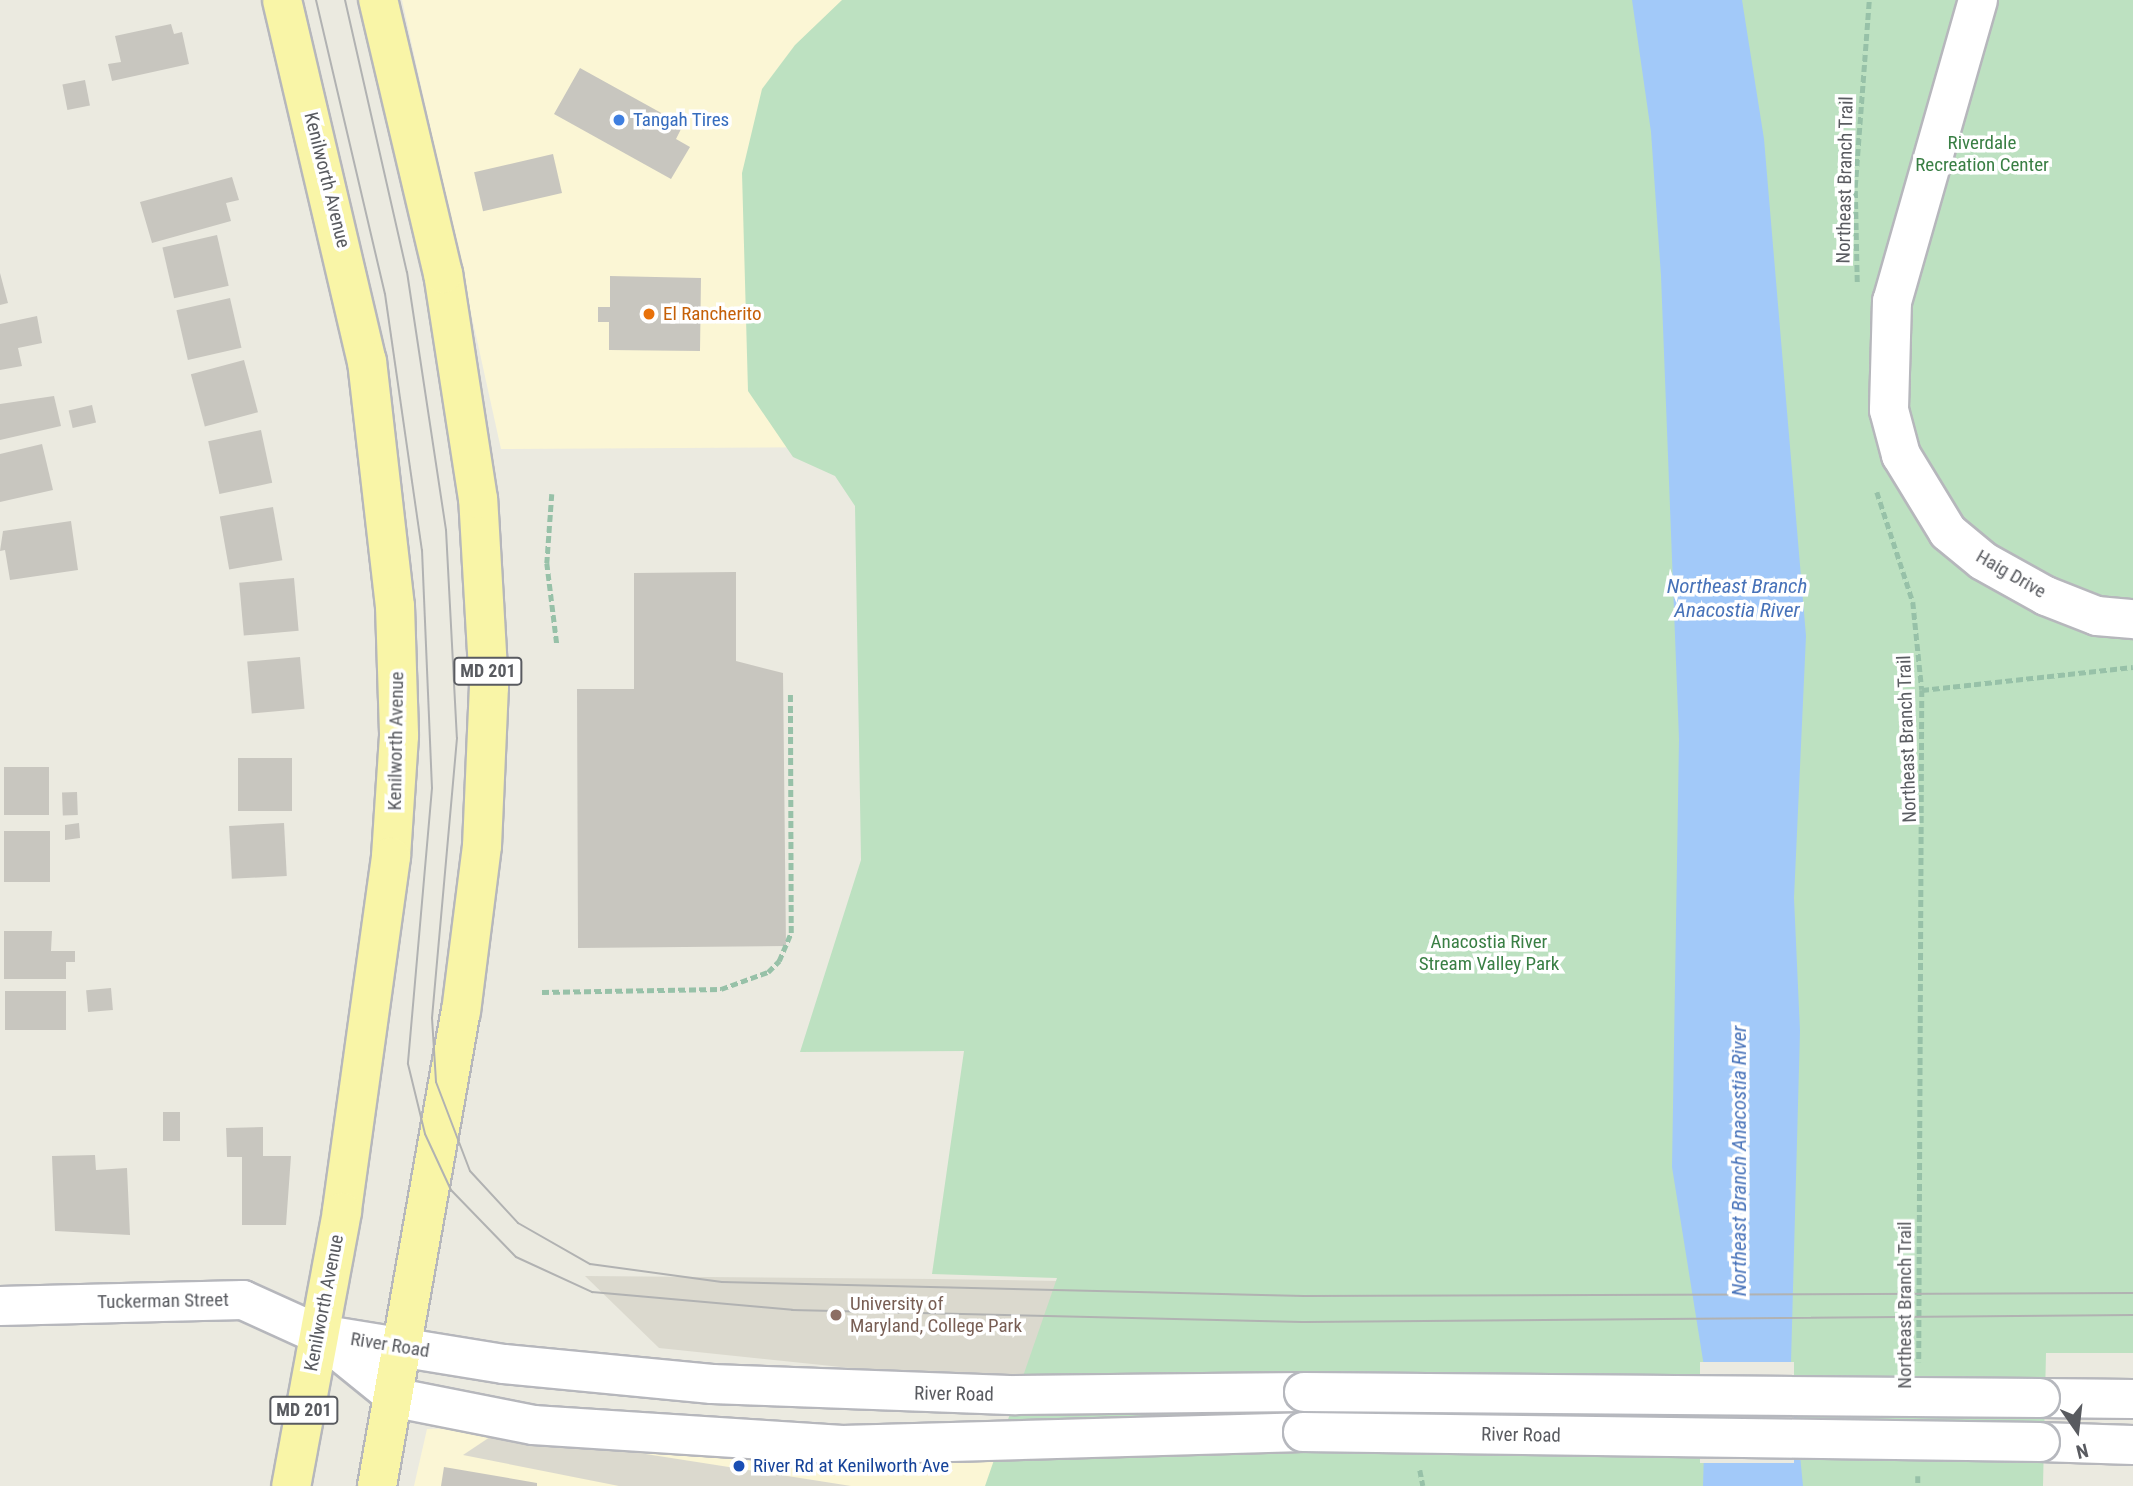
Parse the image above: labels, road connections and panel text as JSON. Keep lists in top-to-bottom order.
{
  "streets": {
    "main road": ["Kenilworth Avenue", "MD 201"],
    "street": ["Haig Drive", "Tuckerman Street", "River Road"],
    "path": ["Northeast Branch Trail"]
  },
  "crossings": [
    ["Kenilworth Avenue", "Tuckerman Street"],
    ["Kenilworth Avenue", "River Road"],
    ["MD 201", "River Road"],
    ["Tuckerman Street", "River Road"]
  ],
  "water": ["Northeast Branch Anacostia River"],
  "parks": ["Riverdale Recreation Center", "Anacostia River Stream Valley Park"],
  "places": [
    "Tangah Tires",
    "El Rancherito",
    "University of Maryland, College Park",
    "River Rd at Kenilworth Ave"
  ],
  "north": "bottom"
}
